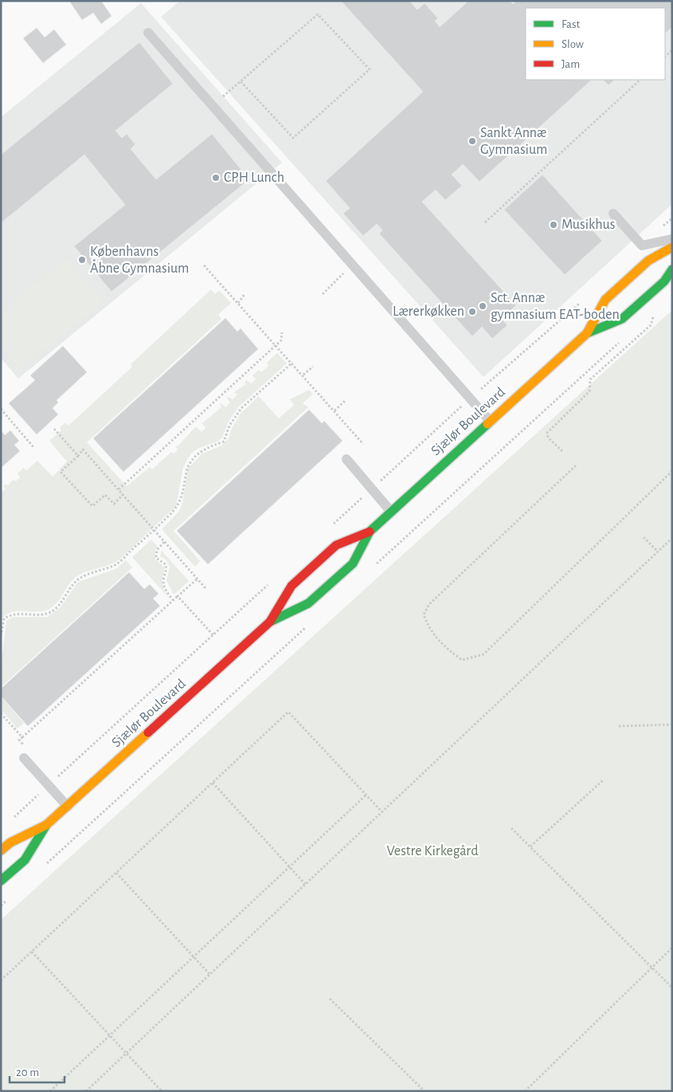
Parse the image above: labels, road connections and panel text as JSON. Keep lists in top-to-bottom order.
{
  "streets": {
    "street": ["Sjælør Boulevard"]
  },
  "parks": ["Vestre Kirkegård"],
  "places": [
    "Sankt Annæ Gymnasium",
    "CPH Lunch",
    "Musikhus",
    "Københavns Åbne Gymnasium",
    "Sct. Annæ gymnasium EAT-boden",
    "Lærerkøkken"
  ],
  "legend": ["Fast", "Slow", "Jam"],
  "scale_bar": "20 m"
}
